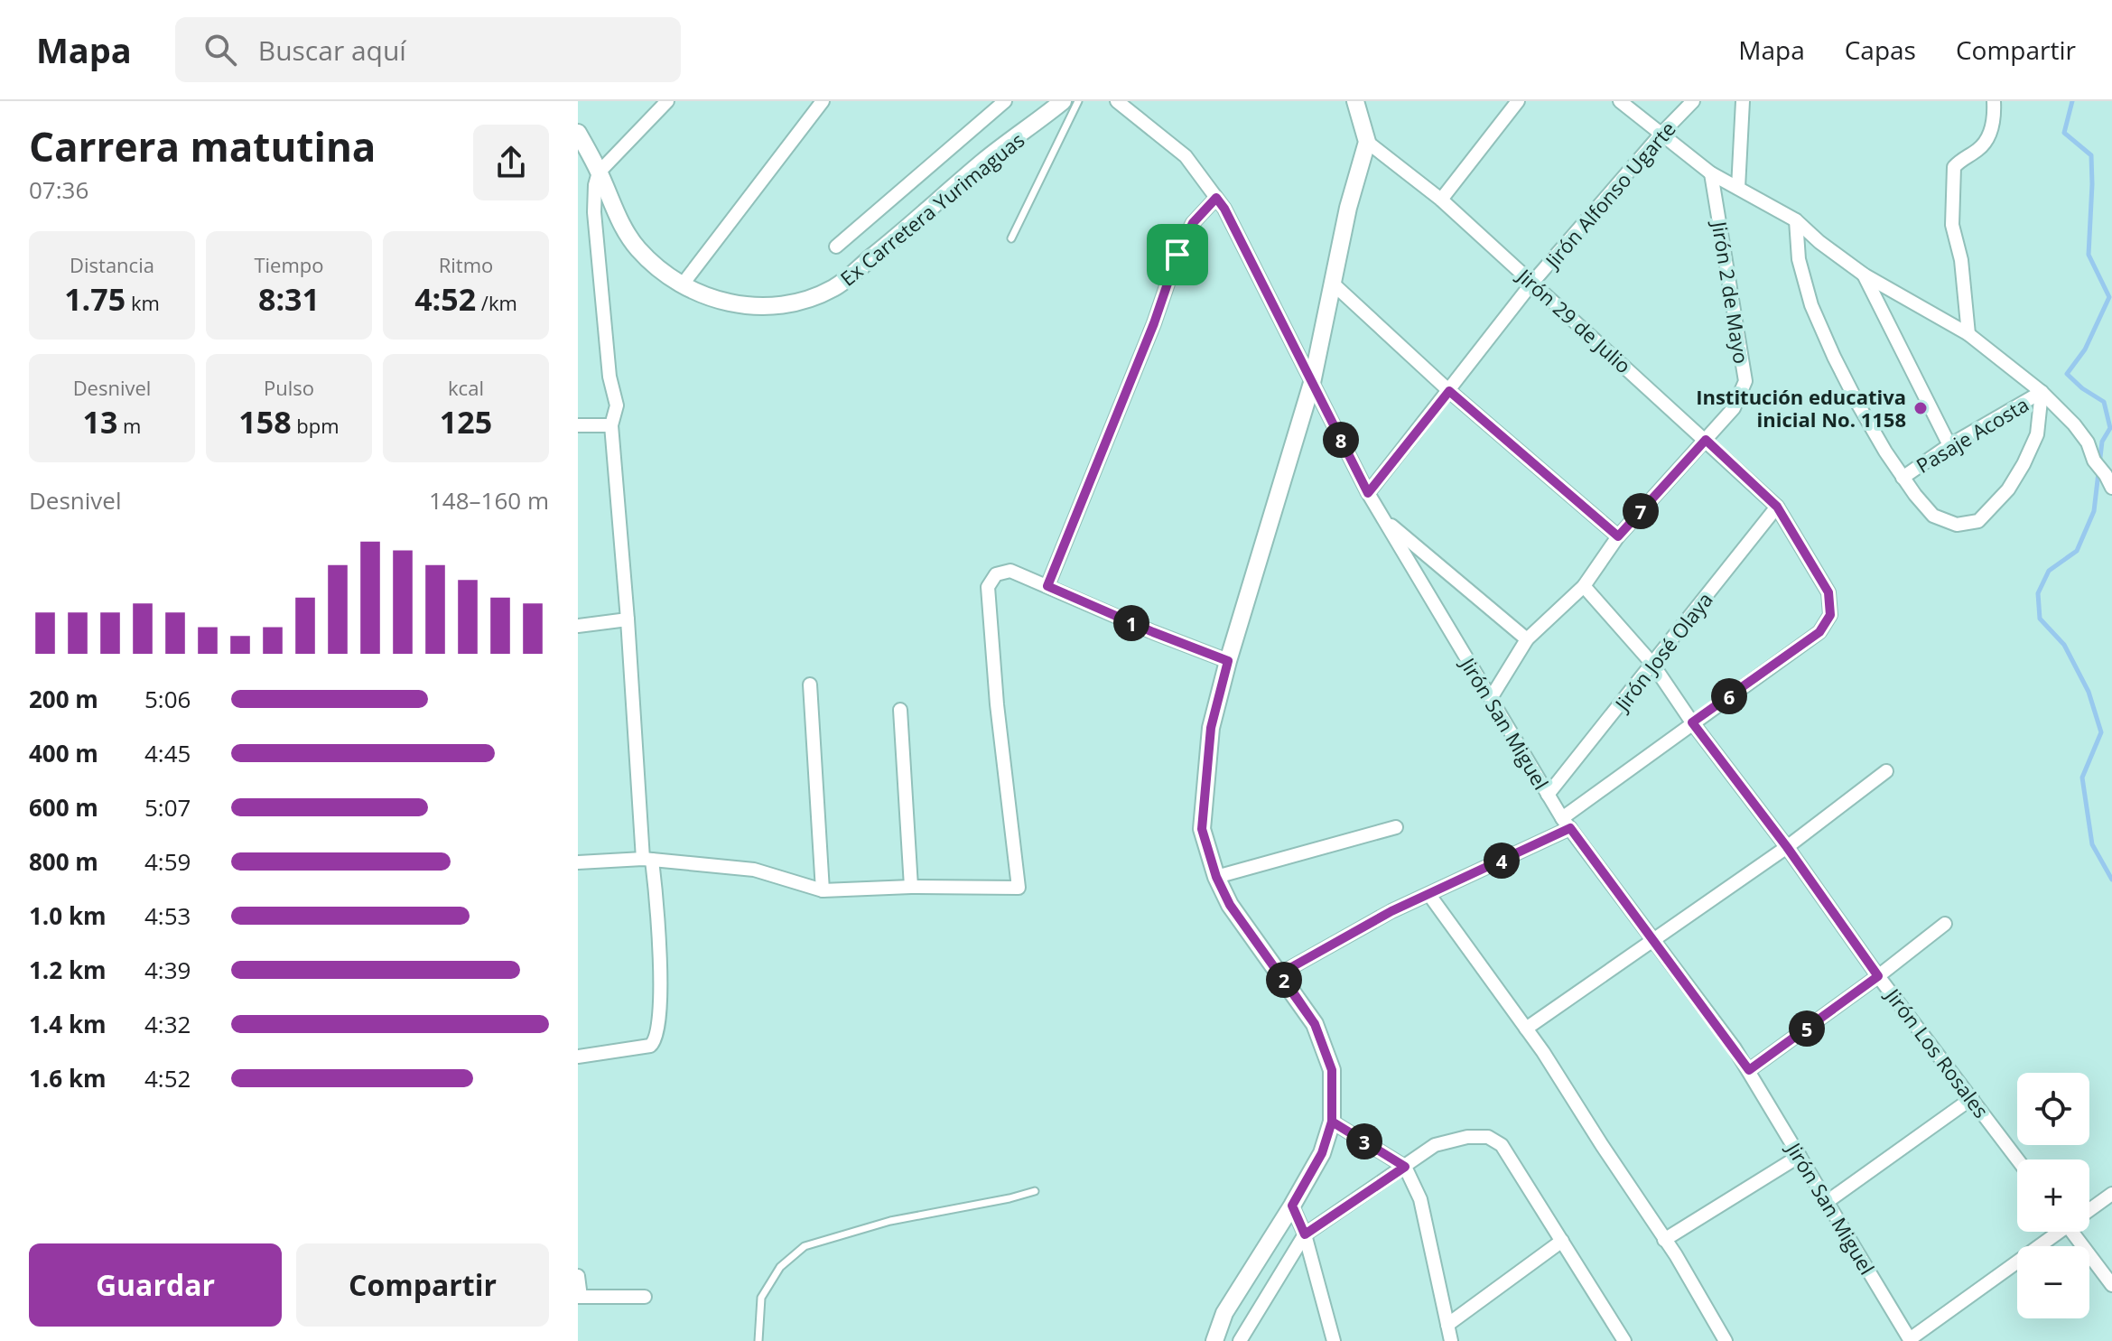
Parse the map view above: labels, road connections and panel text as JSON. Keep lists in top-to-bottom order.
{
  "streets": {
    "street": [
      "Jirón Alfonso Ugarte",
      "Ex Carretera Yurimaguas",
      "Jirón 2 de Mayo",
      "Jirón 29 de Julio",
      "Pasaje Acosta",
      "Jirón José Olaya",
      "Jirón San Miguel",
      "Jirón Los Rosales"
    ]
  },
  "crossings": [
    ["Jirón Alfonso Ugarte", "Jirón 29 de Julio"],
    ["Jirón Alfonso Ugarte", "Jirón San Miguel"],
    ["Jirón 2 de Mayo", "Jirón 29 de Julio"],
    ["Jirón 29 de Julio", "Jirón José Olaya"],
    ["Jirón 29 de Julio", "Jirón San Miguel"],
    ["Jirón 29 de Julio", "Jirón Los Rosales"],
    ["Jirón José Olaya", "Jirón San Miguel"],
    ["Jirón José Olaya", "Jirón Los Rosales"]
  ],
  "places": ["Institución educativa inicial No. 1158"],
  "page": {
    "header": "Mapa",
    "search": "Buscar aquí",
    "nav": ["Mapa", "Capas", "Compartir"],
    "heading": ["Carrera matutina", "07:36"],
    "stats": [
      ["Distancia", "1.75 km"],
      ["Tiempo", "8:31"],
      ["Ritmo", "4:52 /km"],
      ["Desnivel", "13 m"],
      ["Pulso", "158 bpm"],
      ["kcal", "125"]
    ],
    "pins": [
      "8",
      "7",
      "1",
      "6",
      "4",
      "2",
      "5",
      "3"
    ],
    "chart": ["Desnivel", "148–160 m"],
    "list": [
      {
        "name": "200 m",
        "note": "5:06"
      },
      {
        "name": "400 m",
        "note": "4:45"
      },
      {
        "name": "600 m",
        "note": "5:07"
      },
      {
        "name": "800 m",
        "note": "4:59"
      },
      {
        "name": "1.0 km",
        "note": "4:53"
      },
      {
        "name": "1.2 km",
        "note": "4:39"
      },
      {
        "name": "1.4 km",
        "note": "4:32"
      },
      {
        "name": "1.6 km",
        "note": "4:52"
      }
    ],
    "map_buttons": ["+", "−"],
    "buttons": ["Guardar", "Compartir"]
  }
}
